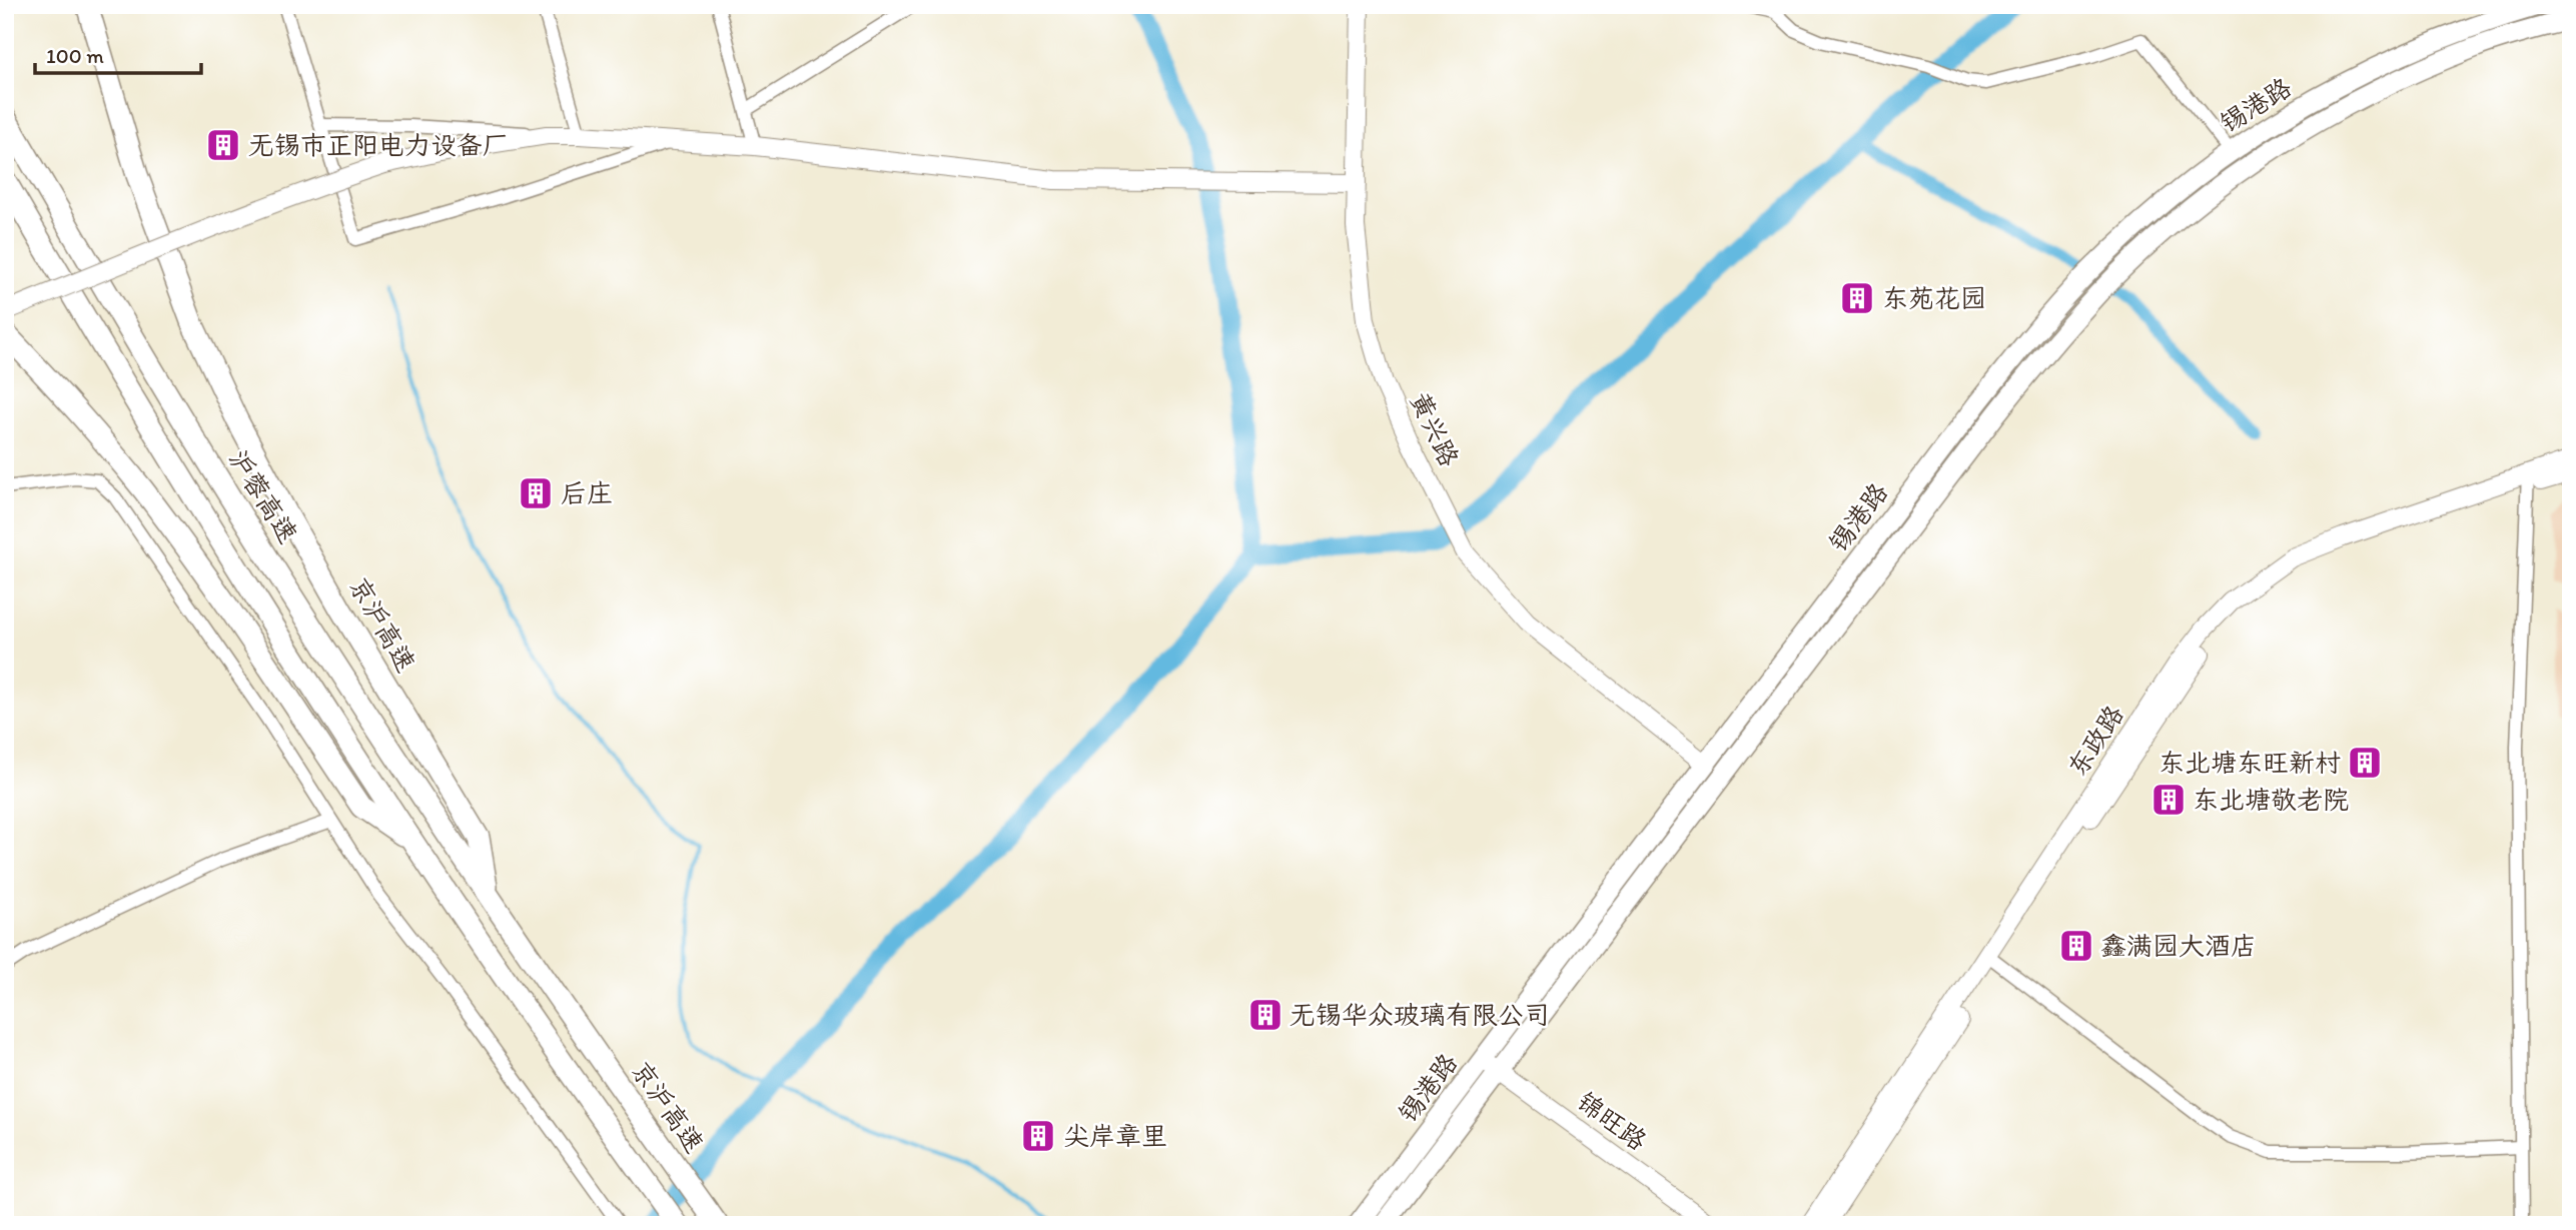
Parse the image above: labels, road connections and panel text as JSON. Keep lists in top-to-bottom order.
{
  "streets": {
    "highway": ["沪蓉高速", "京沪高速"],
    "main road": ["锡港路"],
    "street": ["黄兴路", "东政路", "锦旺路"]
  },
  "crossings": [
    ["锡港路", "黄兴路"],
    ["锡港路", "锦旺路"],
    ["沪蓉高速", "京沪高速"]
  ],
  "places": {
    "building": [
      "无锡市正阳电力设备厂",
      "东苑花园",
      "后庄",
      "东北塘东旺新村",
      "东北塘敬老院",
      "鑫满园大酒店",
      "无锡华众玻璃有限公司",
      "尖岸章里"
    ]
  },
  "scale_bar": "100 m"
}
